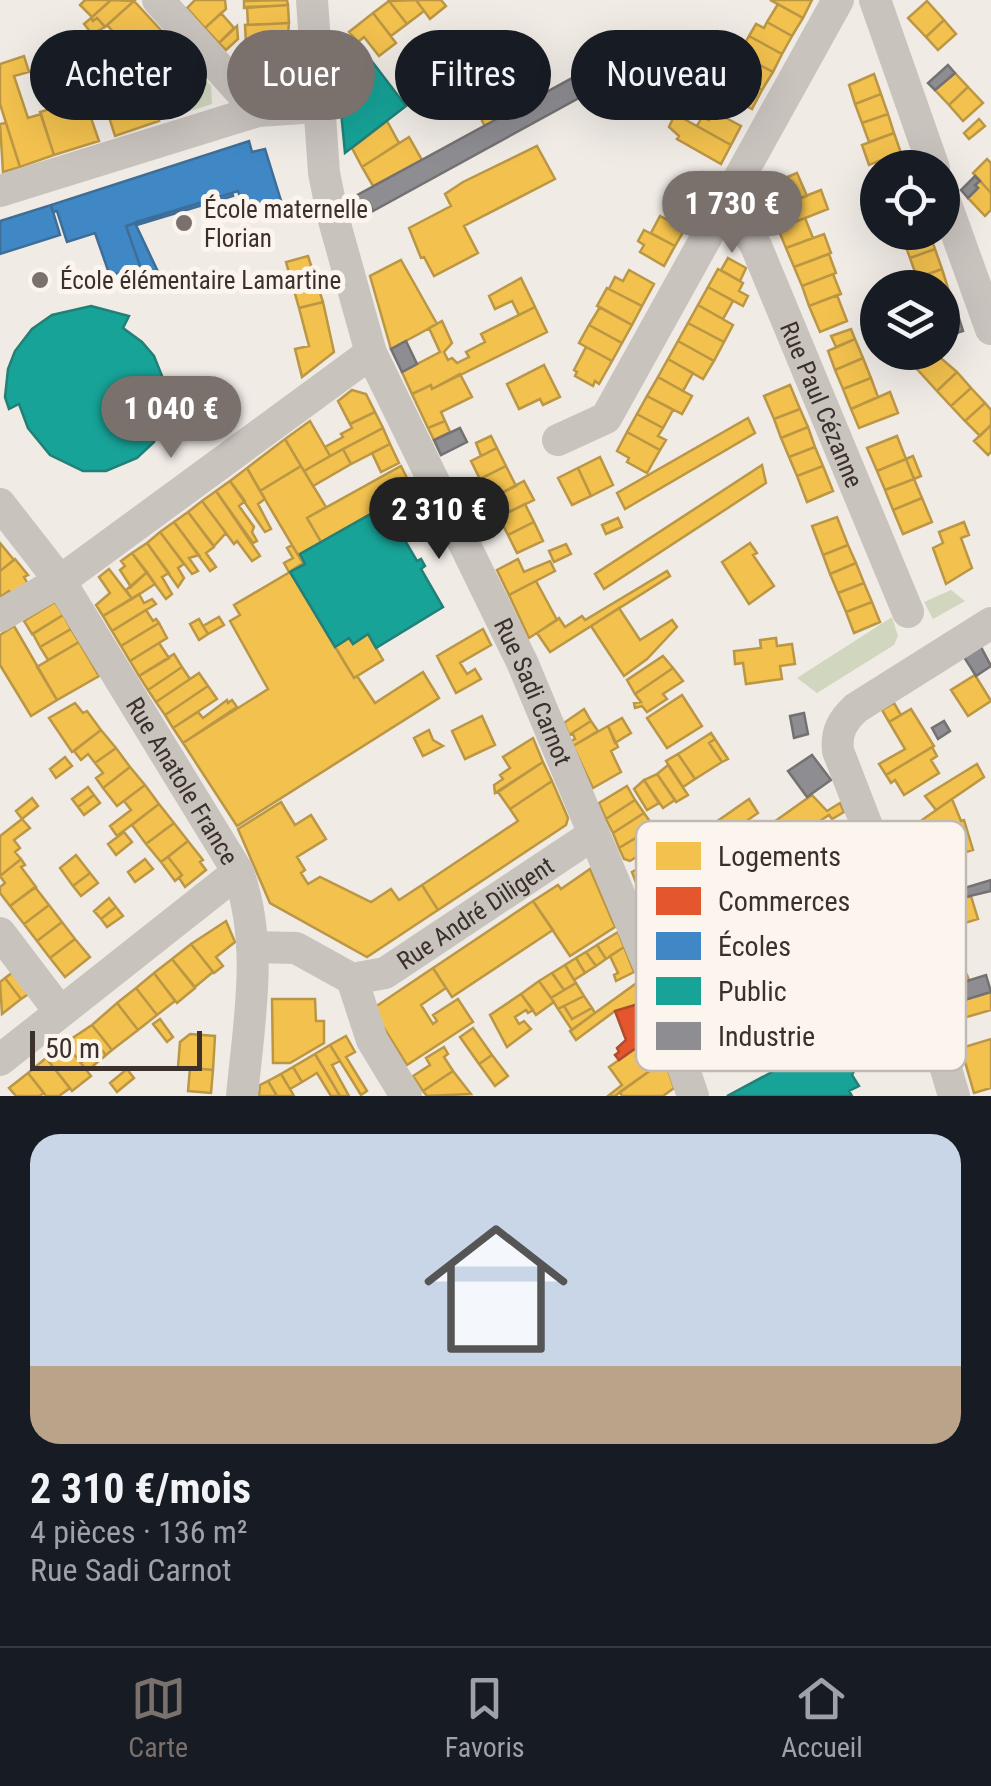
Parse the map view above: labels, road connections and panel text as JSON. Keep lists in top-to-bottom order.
{
  "streets": {
    "street": [
      "Rue Paul Cézanne",
      "Rue Sadi Carnot",
      "Rue Anatole France",
      "Rue André Diligent"
    ]
  },
  "crossings": [
    ["Rue Sadi Carnot", "Rue André Diligent"]
  ],
  "places": ["École maternelle Florian", "École élémentaire Lamartine"],
  "legend": [
    "Logements",
    "Commerces",
    "Écoles",
    "Public",
    "Industrie"
  ],
  "scale_bar": "50 m",
  "page": {
    "chip": [
      "Acheter",
      "Louer",
      "Filtres",
      "Nouveau"
    ],
    "price": ["1 730 €", "1 040 €", "2 310 €"],
    "scale": "50 m",
    "list": [
      {
        "name": "2 310 €/mois",
        "note": "4 pièces · 136 m² · Rue Sadi Carnot"
      }
    ],
    "tabs": ["Carte", "Favoris", "Accueil"]
  }
}
